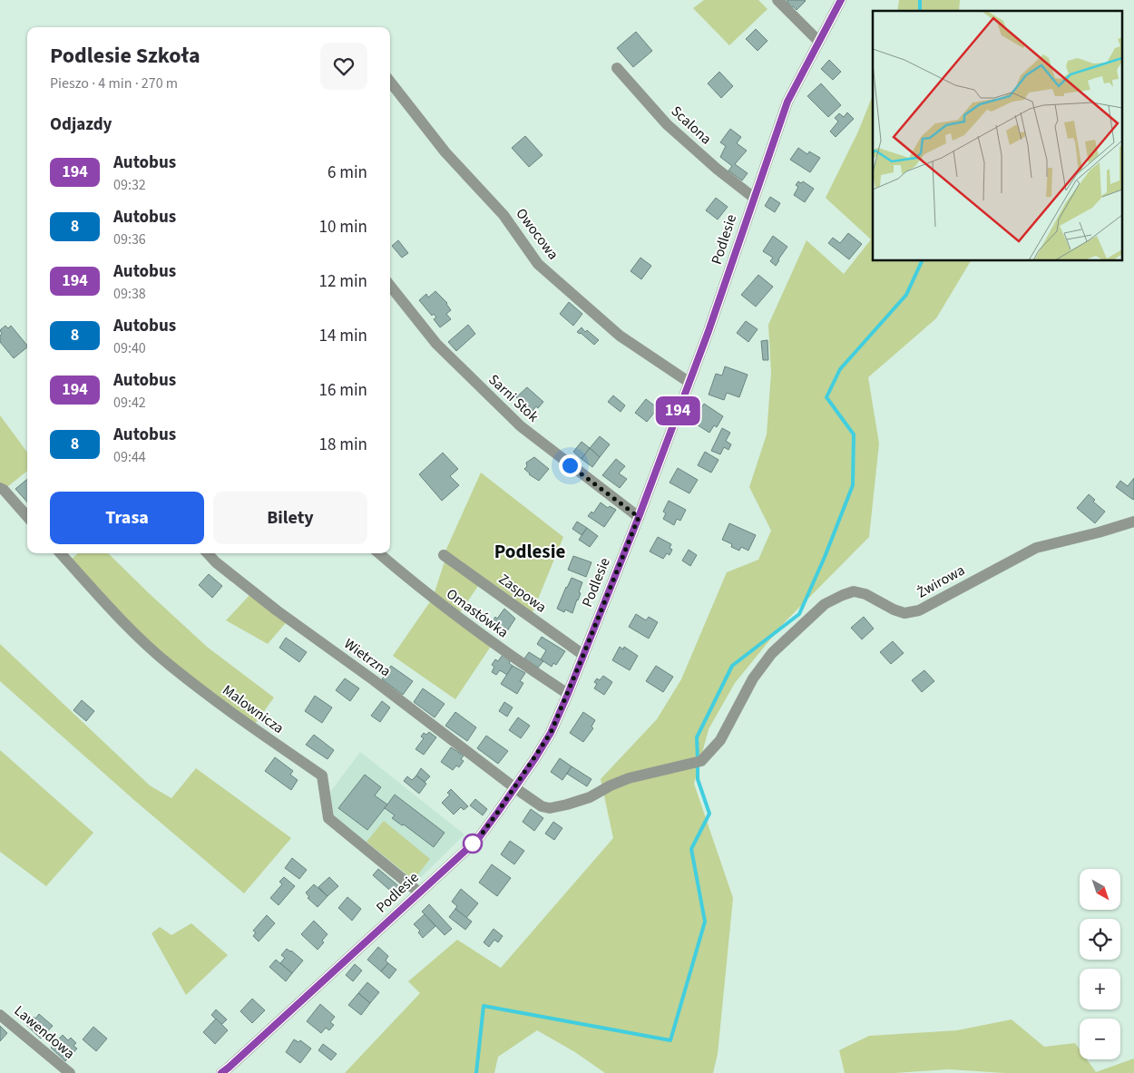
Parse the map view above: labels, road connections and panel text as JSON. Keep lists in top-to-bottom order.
{
  "streets": {
    "street": [
      "Scalona",
      "Owocowa",
      "Podlesie",
      "Sarni Stok",
      "Żwirowa",
      "Zaspowa",
      "Omastówka",
      "Wietrzna",
      "Malownicza",
      "Lawendowa"
    ]
  },
  "crossings": [
    ["Scalona", "Podlesie"],
    ["Owocowa", "Podlesie"],
    ["Podlesie", "Sarni Stok"],
    ["Podlesie", "Zaspowa"],
    ["Podlesie", "Omastówka"],
    ["Podlesie", "Wietrzna"],
    ["Podlesie", "Malownicza"],
    ["Żwirowa", "Wietrzna"]
  ],
  "districts": ["Podlesie"],
  "lines": ["bus line 194"],
  "north": "bottom right",
  "page": {
    "on_map": "194",
    "heading": [
      ["Podlesie Szkoła", "Pieszo · 4 min · 270 m"],
      "Odjazdy"
    ],
    "list": [
      {
        "mark": "194",
        "name": "Autobus",
        "note": "09:32",
        "value": "6 min"
      },
      {
        "mark": "8",
        "name": "Autobus",
        "note": "09:36",
        "value": "10 min"
      },
      {
        "mark": "194",
        "name": "Autobus",
        "note": "09:38",
        "value": "12 min"
      },
      {
        "mark": "8",
        "name": "Autobus",
        "note": "09:40",
        "value": "14 min"
      },
      {
        "mark": "194",
        "name": "Autobus",
        "note": "09:42",
        "value": "16 min"
      },
      {
        "mark": "8",
        "name": "Autobus",
        "note": "09:44",
        "value": "18 min"
      }
    ],
    "buttons": ["Trasa", "Bilety"],
    "map_buttons": ["+", "−"]
  }
}
